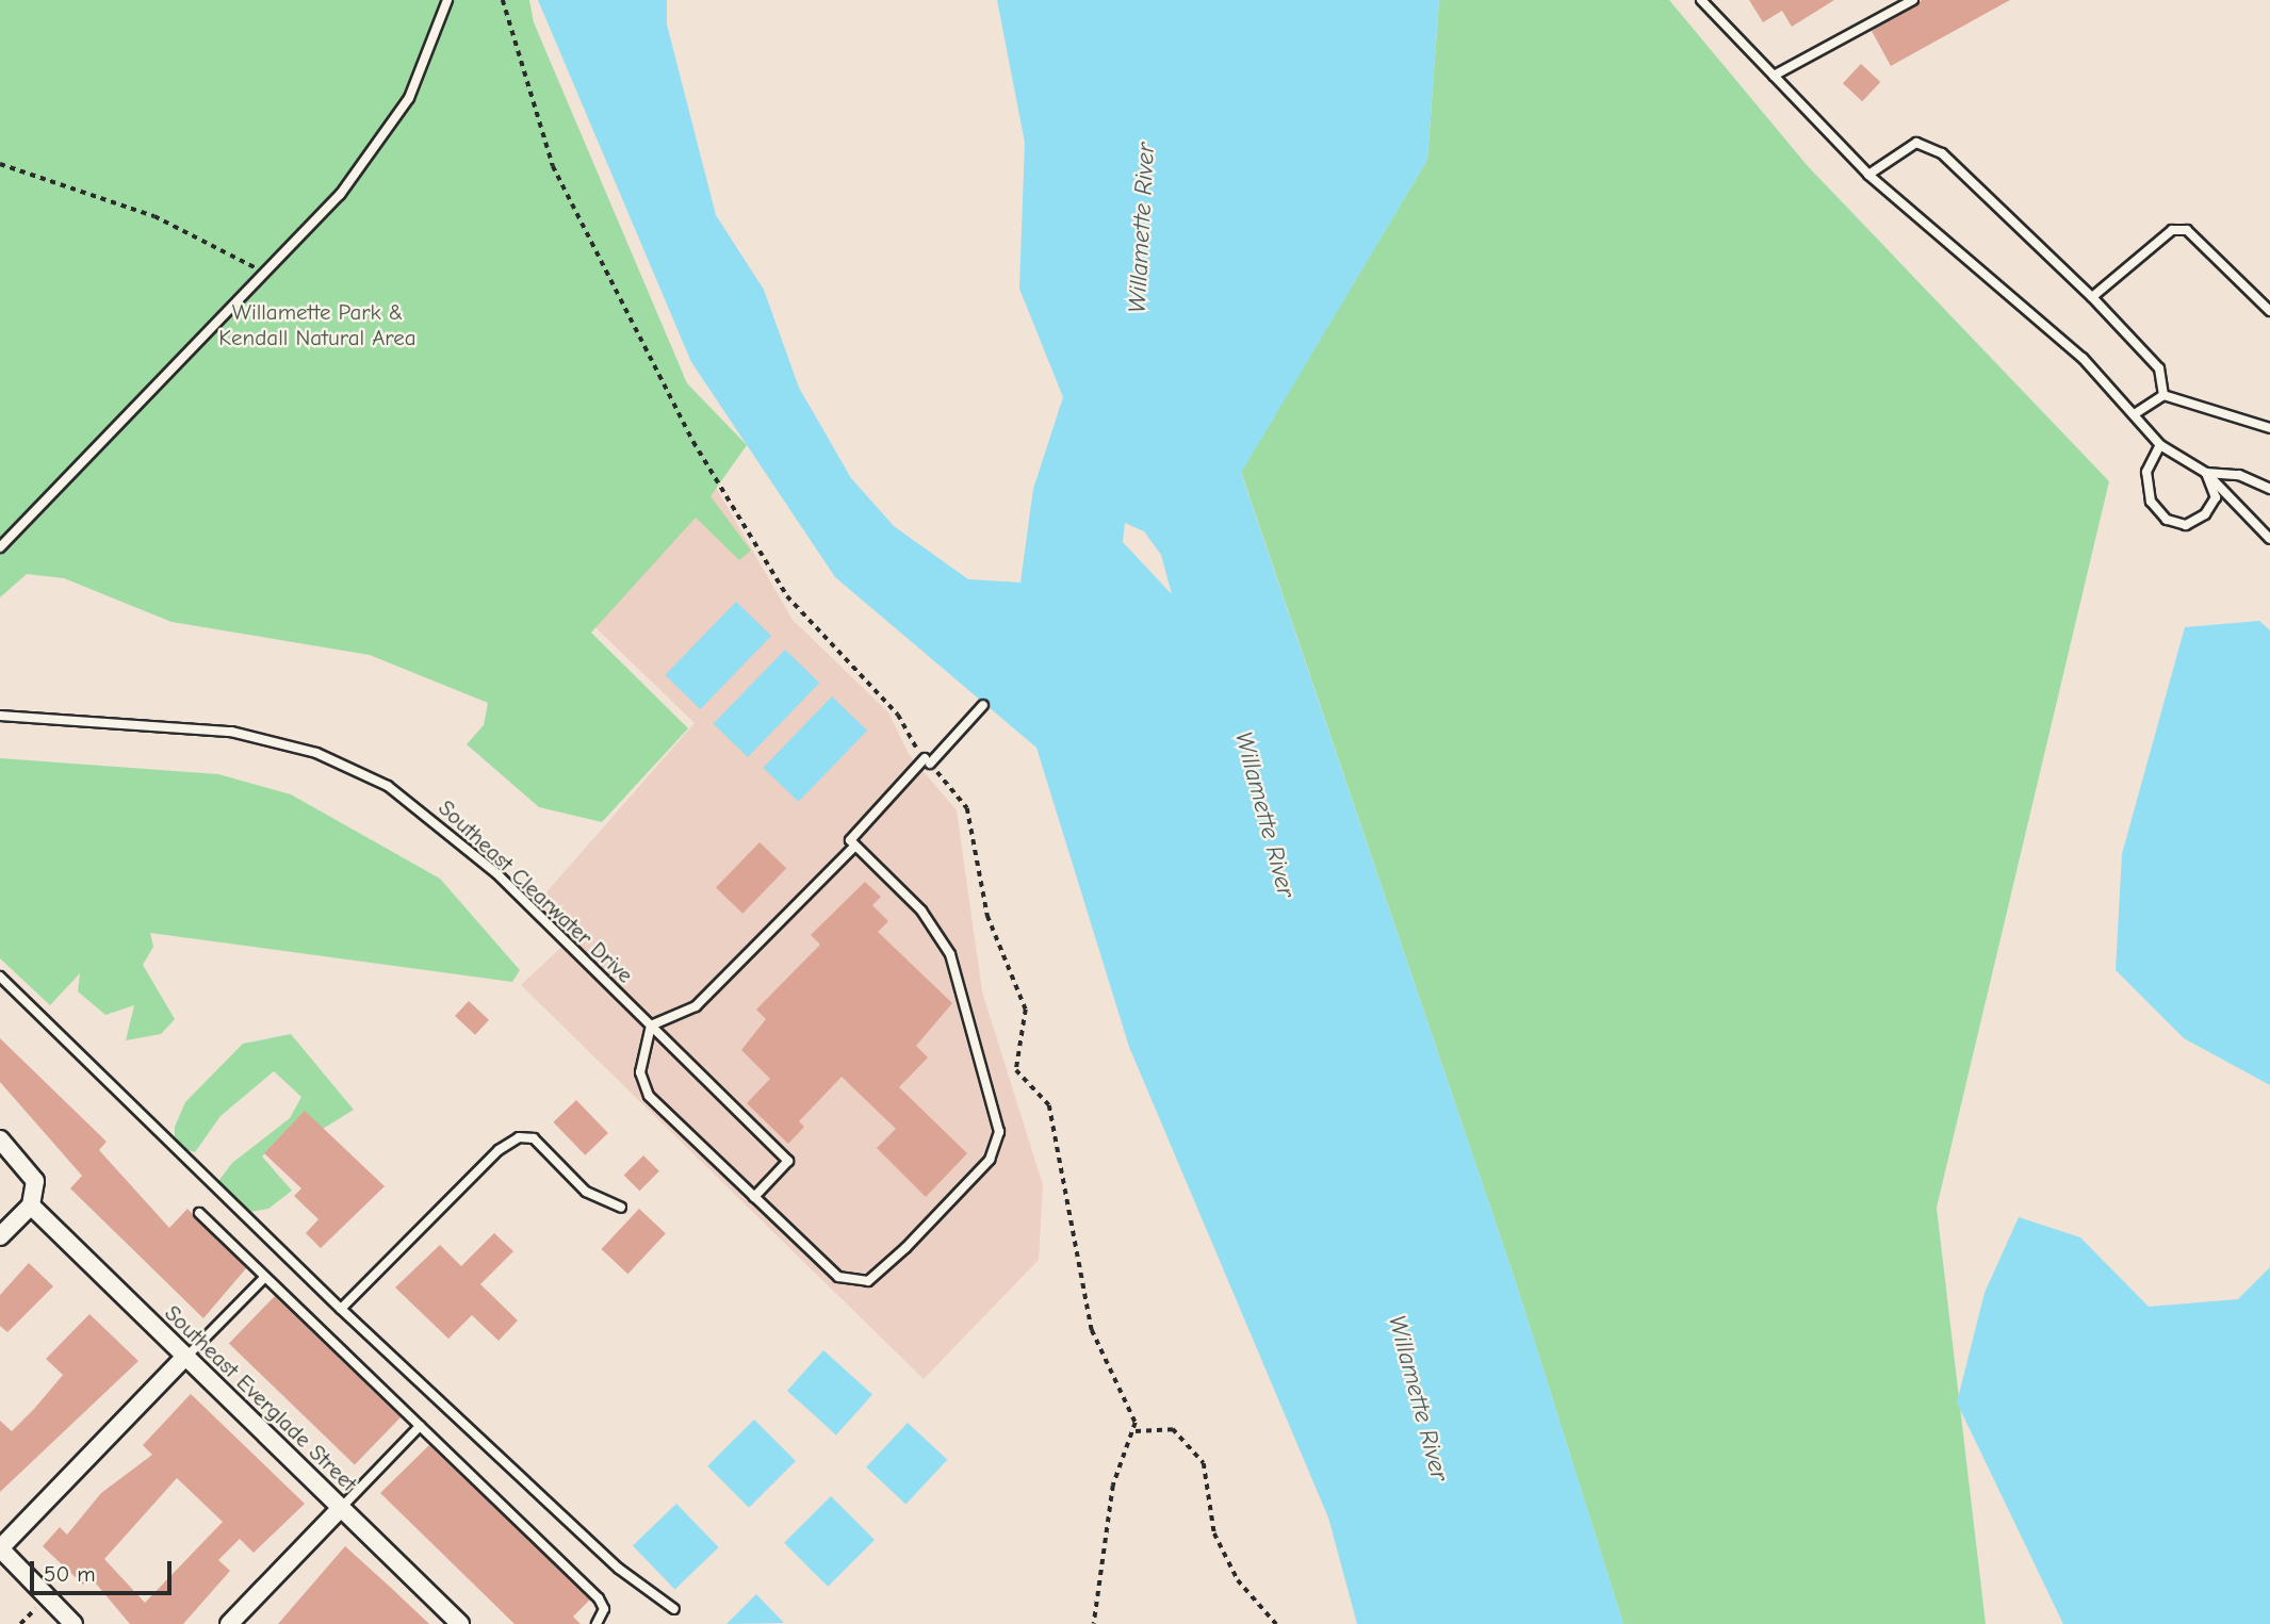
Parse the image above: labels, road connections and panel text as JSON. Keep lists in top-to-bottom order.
{
  "streets": {
    "street": ["Southeast Everglade Street"],
    "lane": ["Southeast Clearwater Drive"]
  },
  "water": ["Willamette River"],
  "parks": ["Willamette Park & Kendall Natural Area"],
  "scale_bar": "50 m"
}
